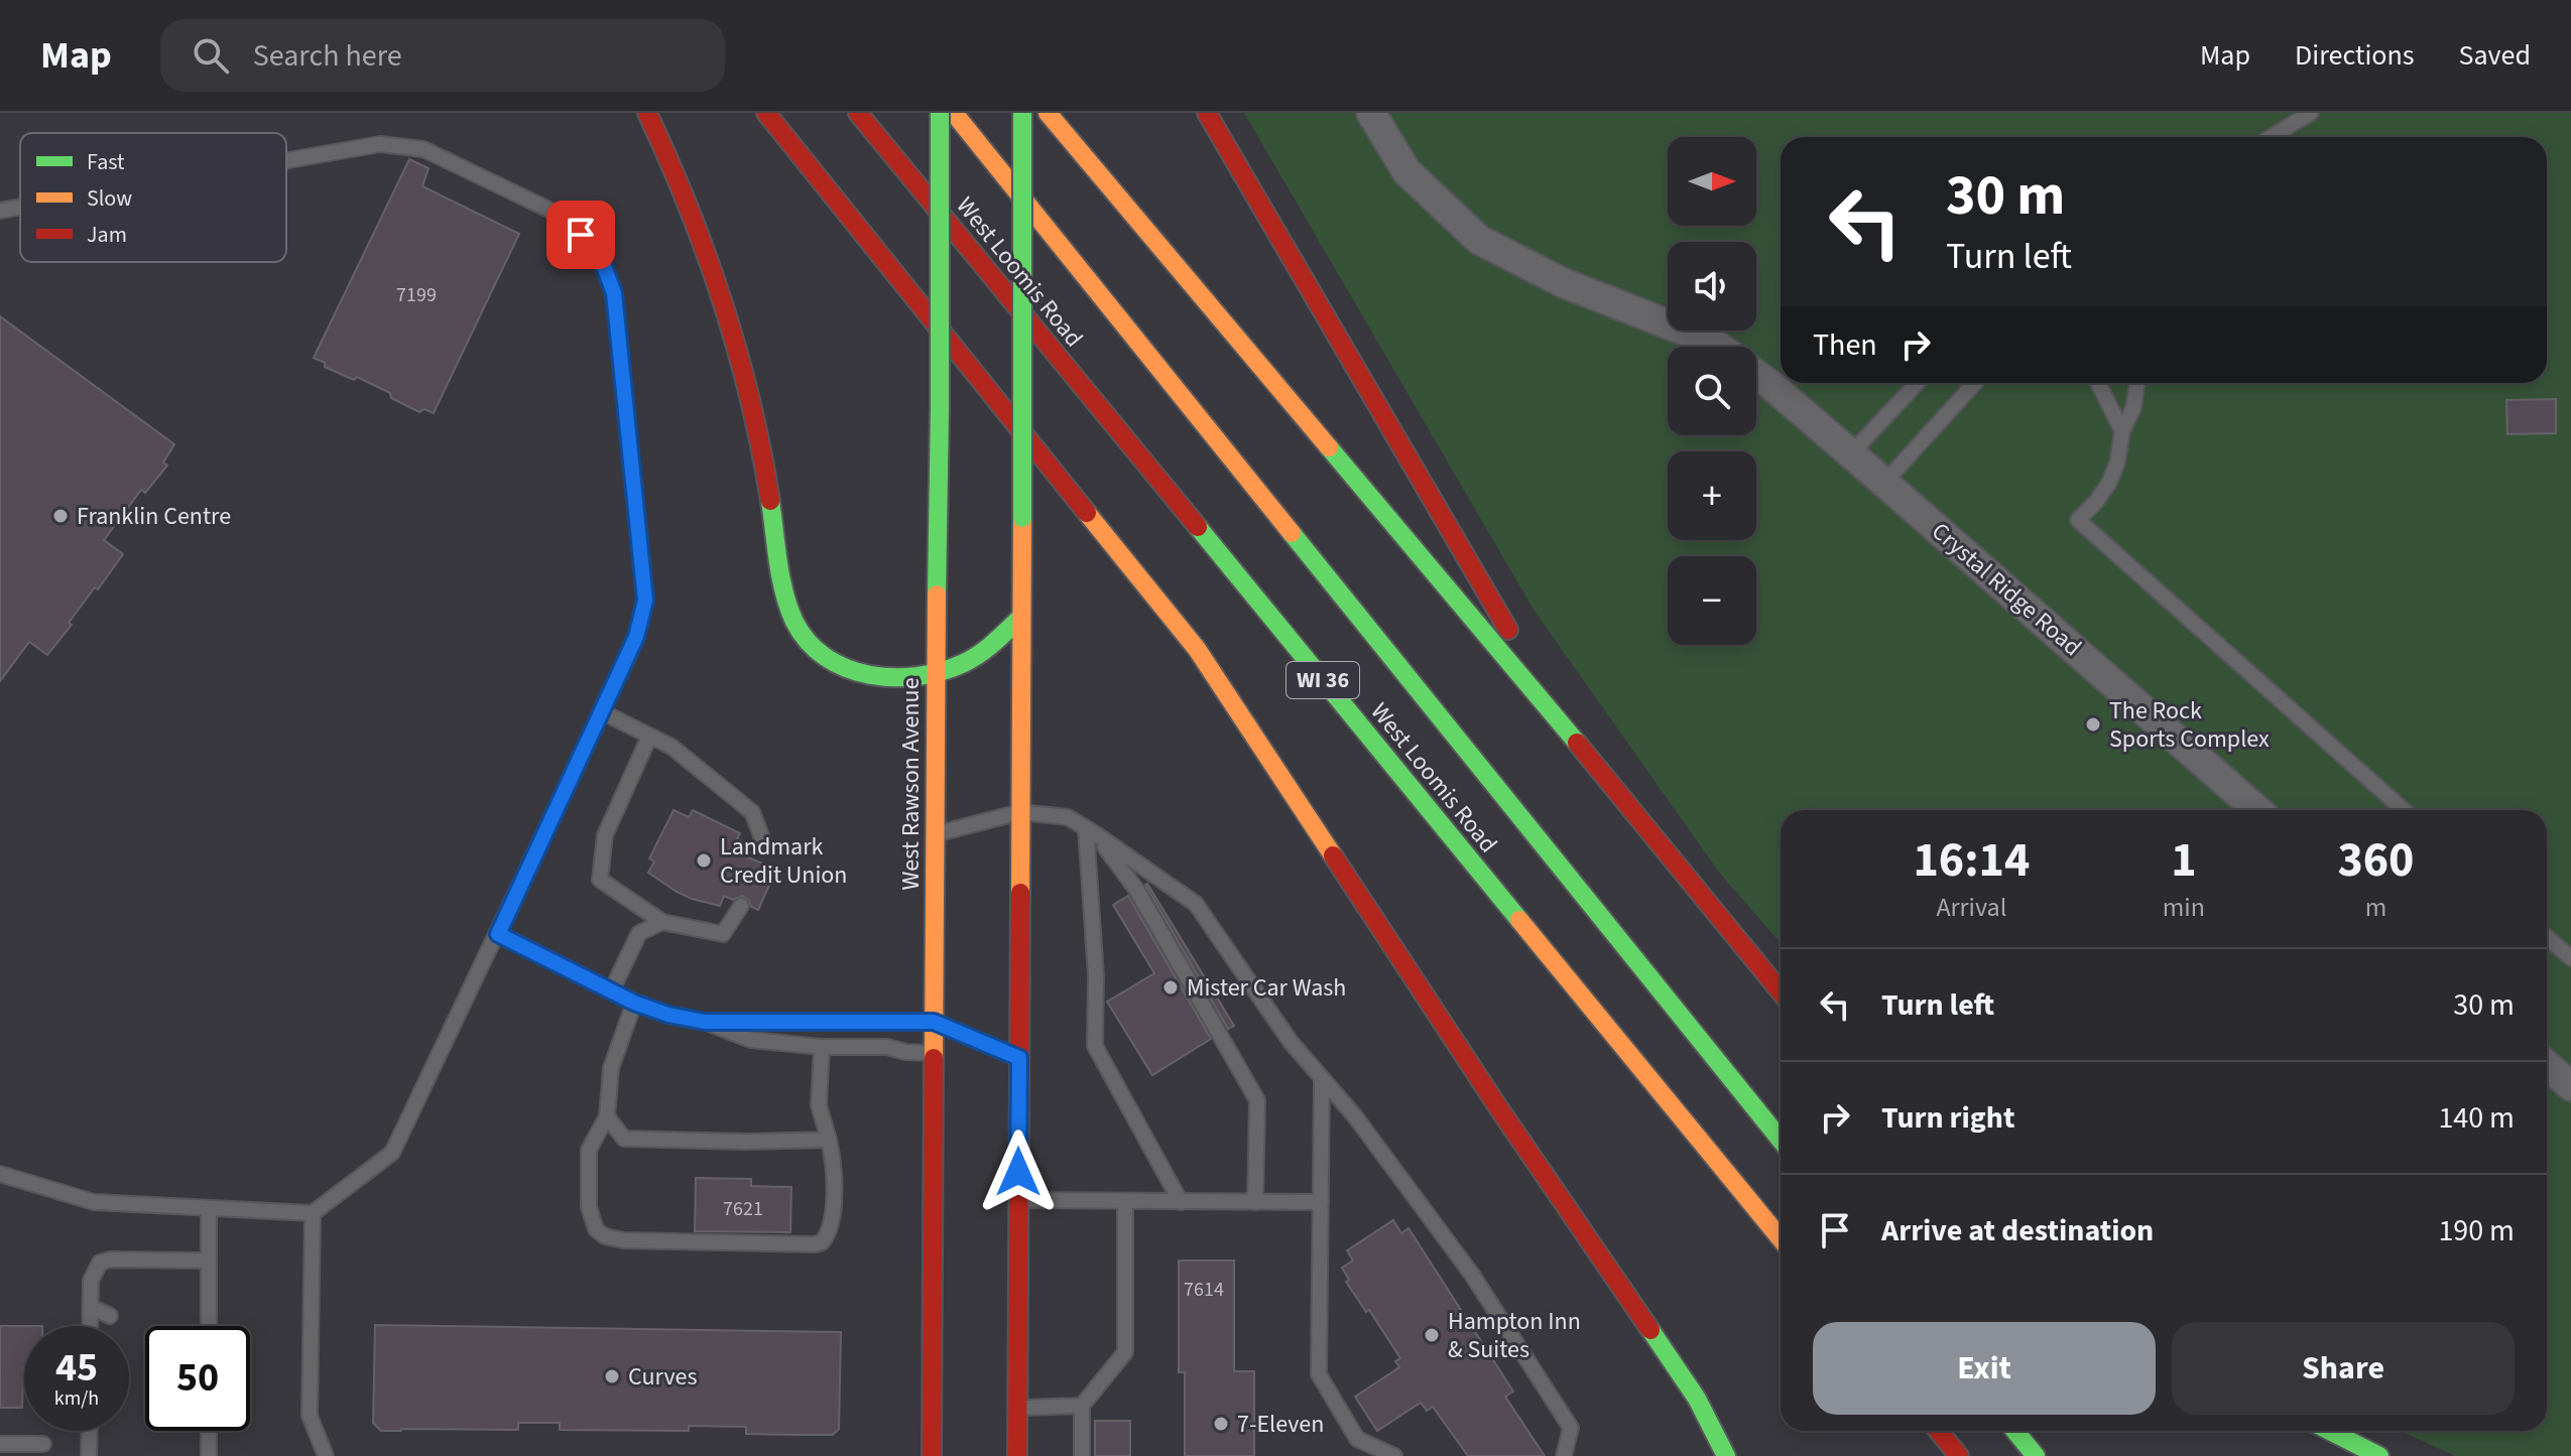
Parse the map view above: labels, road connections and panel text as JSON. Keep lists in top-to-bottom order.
{
  "streets": {
    "main road": ["West Loomis Road", "WI 36", "West Rawson Avenue"],
    "street": ["Crystal Ridge Road"]
  },
  "places": [
    "Franklin Centre",
    "The Rock Sports Complex",
    "Landmark Credit Union",
    "Mister Car Wash",
    "Hampton Inn & Suites",
    "Curves",
    "7-Eleven"
  ],
  "house_numbers": ["7199", "7621", "7614"],
  "legend": ["Fast", "Slow", "Jam"],
  "north": "right",
  "page": {
    "header": "Map",
    "search": "Search here",
    "nav": ["Map", "Directions", "Saved"],
    "map_buttons": ["+", "−"],
    "turn": ["30 m", "Turn left"],
    "then": "Then",
    "eta": [
      "16:14",
      "Arrival",
      "1",
      "min",
      "360",
      "m"
    ],
    "list": [
      {
        "name": "Turn left",
        "value": "30 m"
      },
      {
        "name": "Turn right",
        "value": "140 m"
      },
      {
        "name": "Arrive at destination",
        "value": "190 m"
      }
    ],
    "buttons": ["Exit", "Share"],
    "speed": "45 km/h",
    "limit": "50"
  }
}
